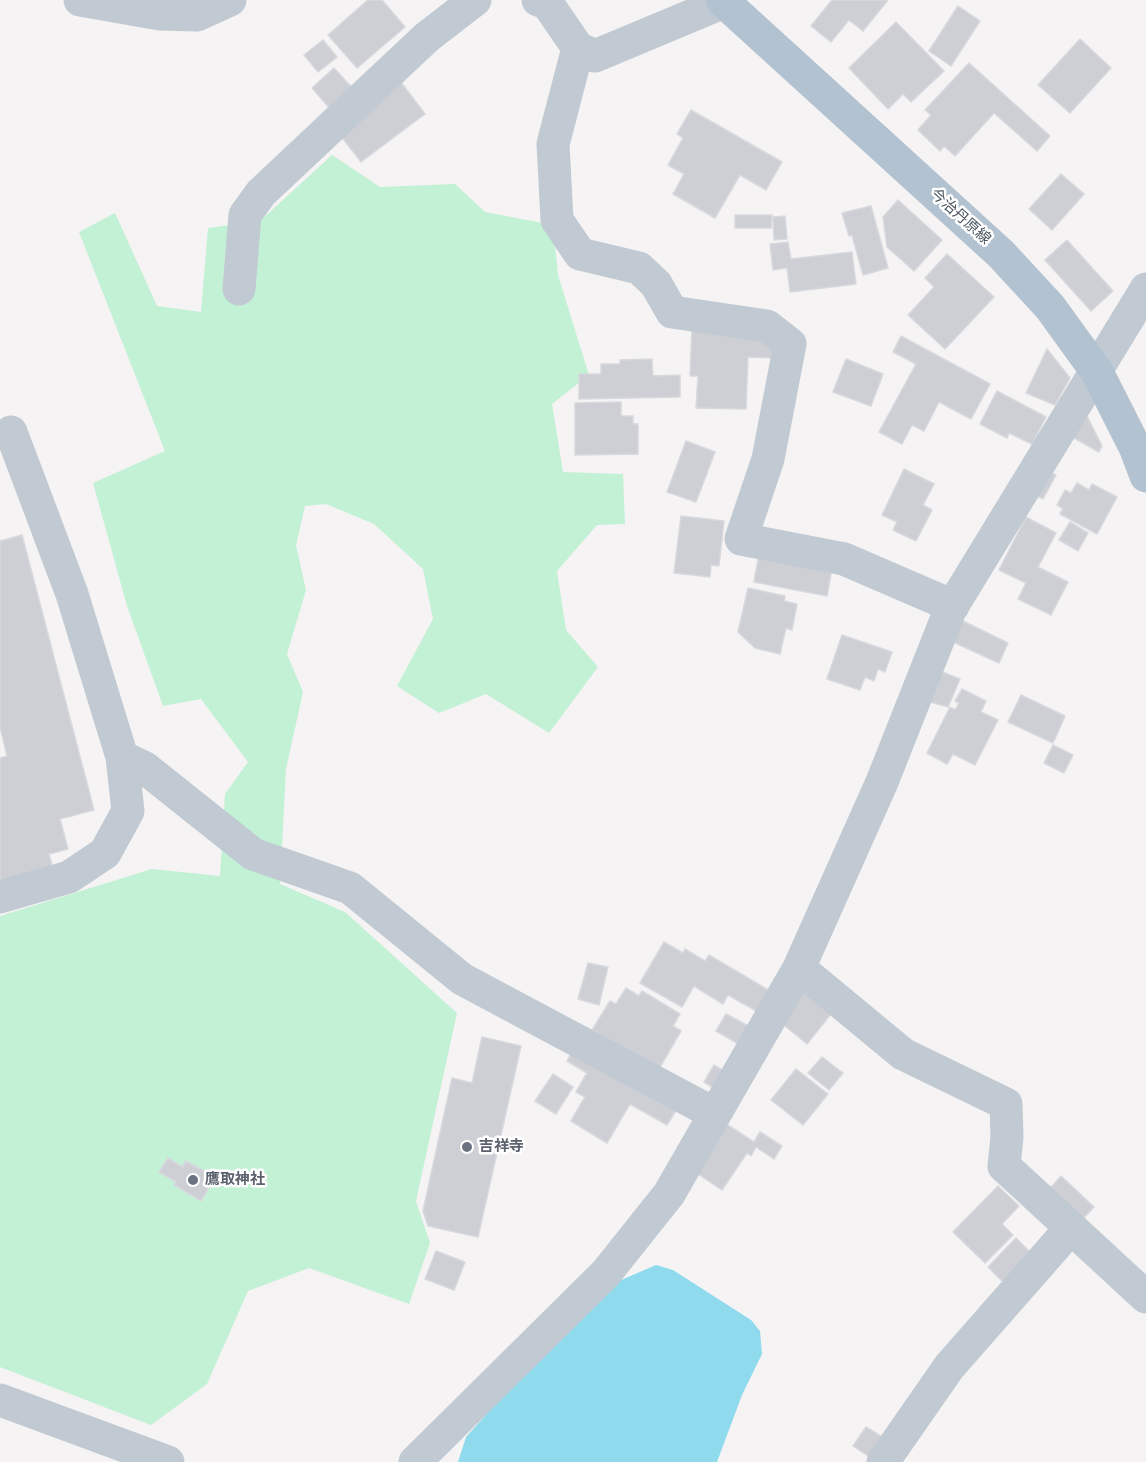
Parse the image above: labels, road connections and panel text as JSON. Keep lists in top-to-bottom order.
{
  "streets": {
    "main road": ["今治丹原線"]
  },
  "places": ["吉祥寺", "鷹取神社"]
}
